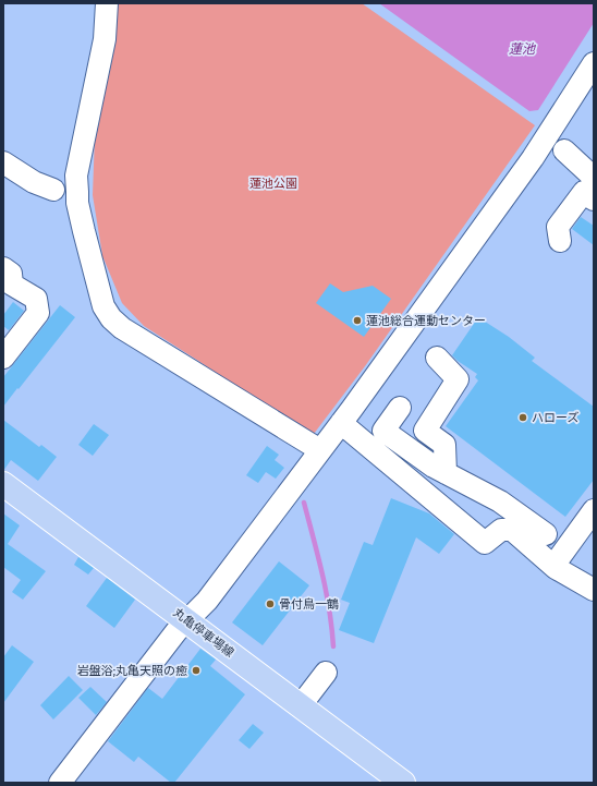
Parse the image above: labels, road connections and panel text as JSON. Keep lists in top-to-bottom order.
{
  "streets": {
    "main road": ["丸亀停車場線"]
  },
  "water": ["蓮池"],
  "parks": ["蓮池公園"],
  "places": [
    "蓮池総合運動センター",
    "ハローズ",
    "骨付鳥一鶴",
    "岩盤浴;丸亀天照の癒"
  ]
}
